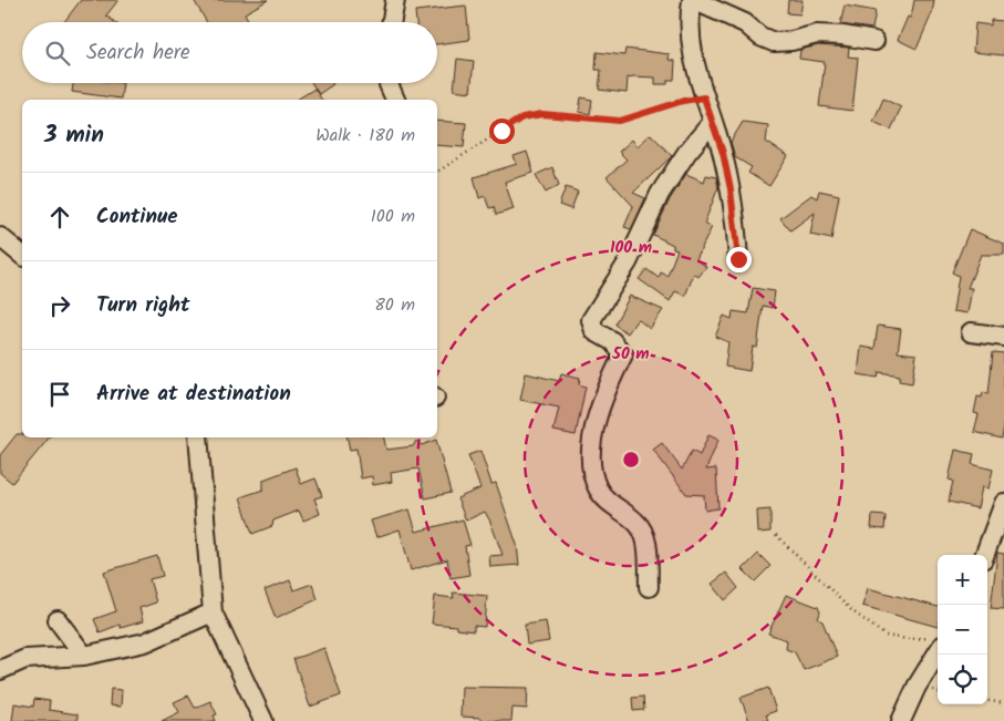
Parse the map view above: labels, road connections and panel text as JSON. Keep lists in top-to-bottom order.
{
  "page": {
    "search": "Search here",
    "heading": ["3 min", "Walk · 180 m"],
    "list": [
      ["Continue", "100 m"],
      ["Turn right", "80 m"],
      "Arrive at destination"
    ],
    "map_buttons": ["+", "−"]
  },
  "rings": ["100 m", "50 m"]
}
